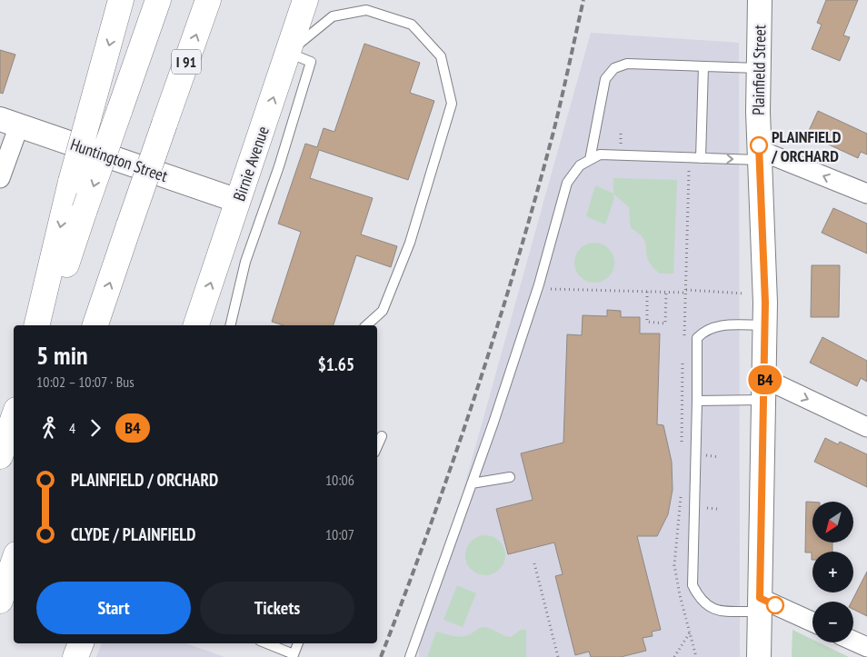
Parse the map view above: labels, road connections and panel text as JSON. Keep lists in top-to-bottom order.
{
  "streets": {
    "main road": ["I 91", "Birnie Avenue"],
    "street": ["Plainfield Street", "Huntington Street"]
  },
  "crossings": [
    ["Huntington Street", "Birnie Avenue"]
  ],
  "places": ["PLAINFIELD / ORCHARD"],
  "lines": ["bus line B4"],
  "north": "bottom left",
  "page": {
    "on_map": "B4",
    "heading": ["5 min", "10:02 – 10:07 · Bus", "$1.65"],
    "legs": ["4", "B4"],
    "list": [
      {
        "name": "PLAINFIELD / ORCHARD",
        "value": "10:06"
      },
      {
        "name": "CLYDE / PLAINFIELD",
        "value": "10:07"
      }
    ],
    "map_buttons": ["+", "−"],
    "buttons": ["Start", "Tickets"]
  }
}
